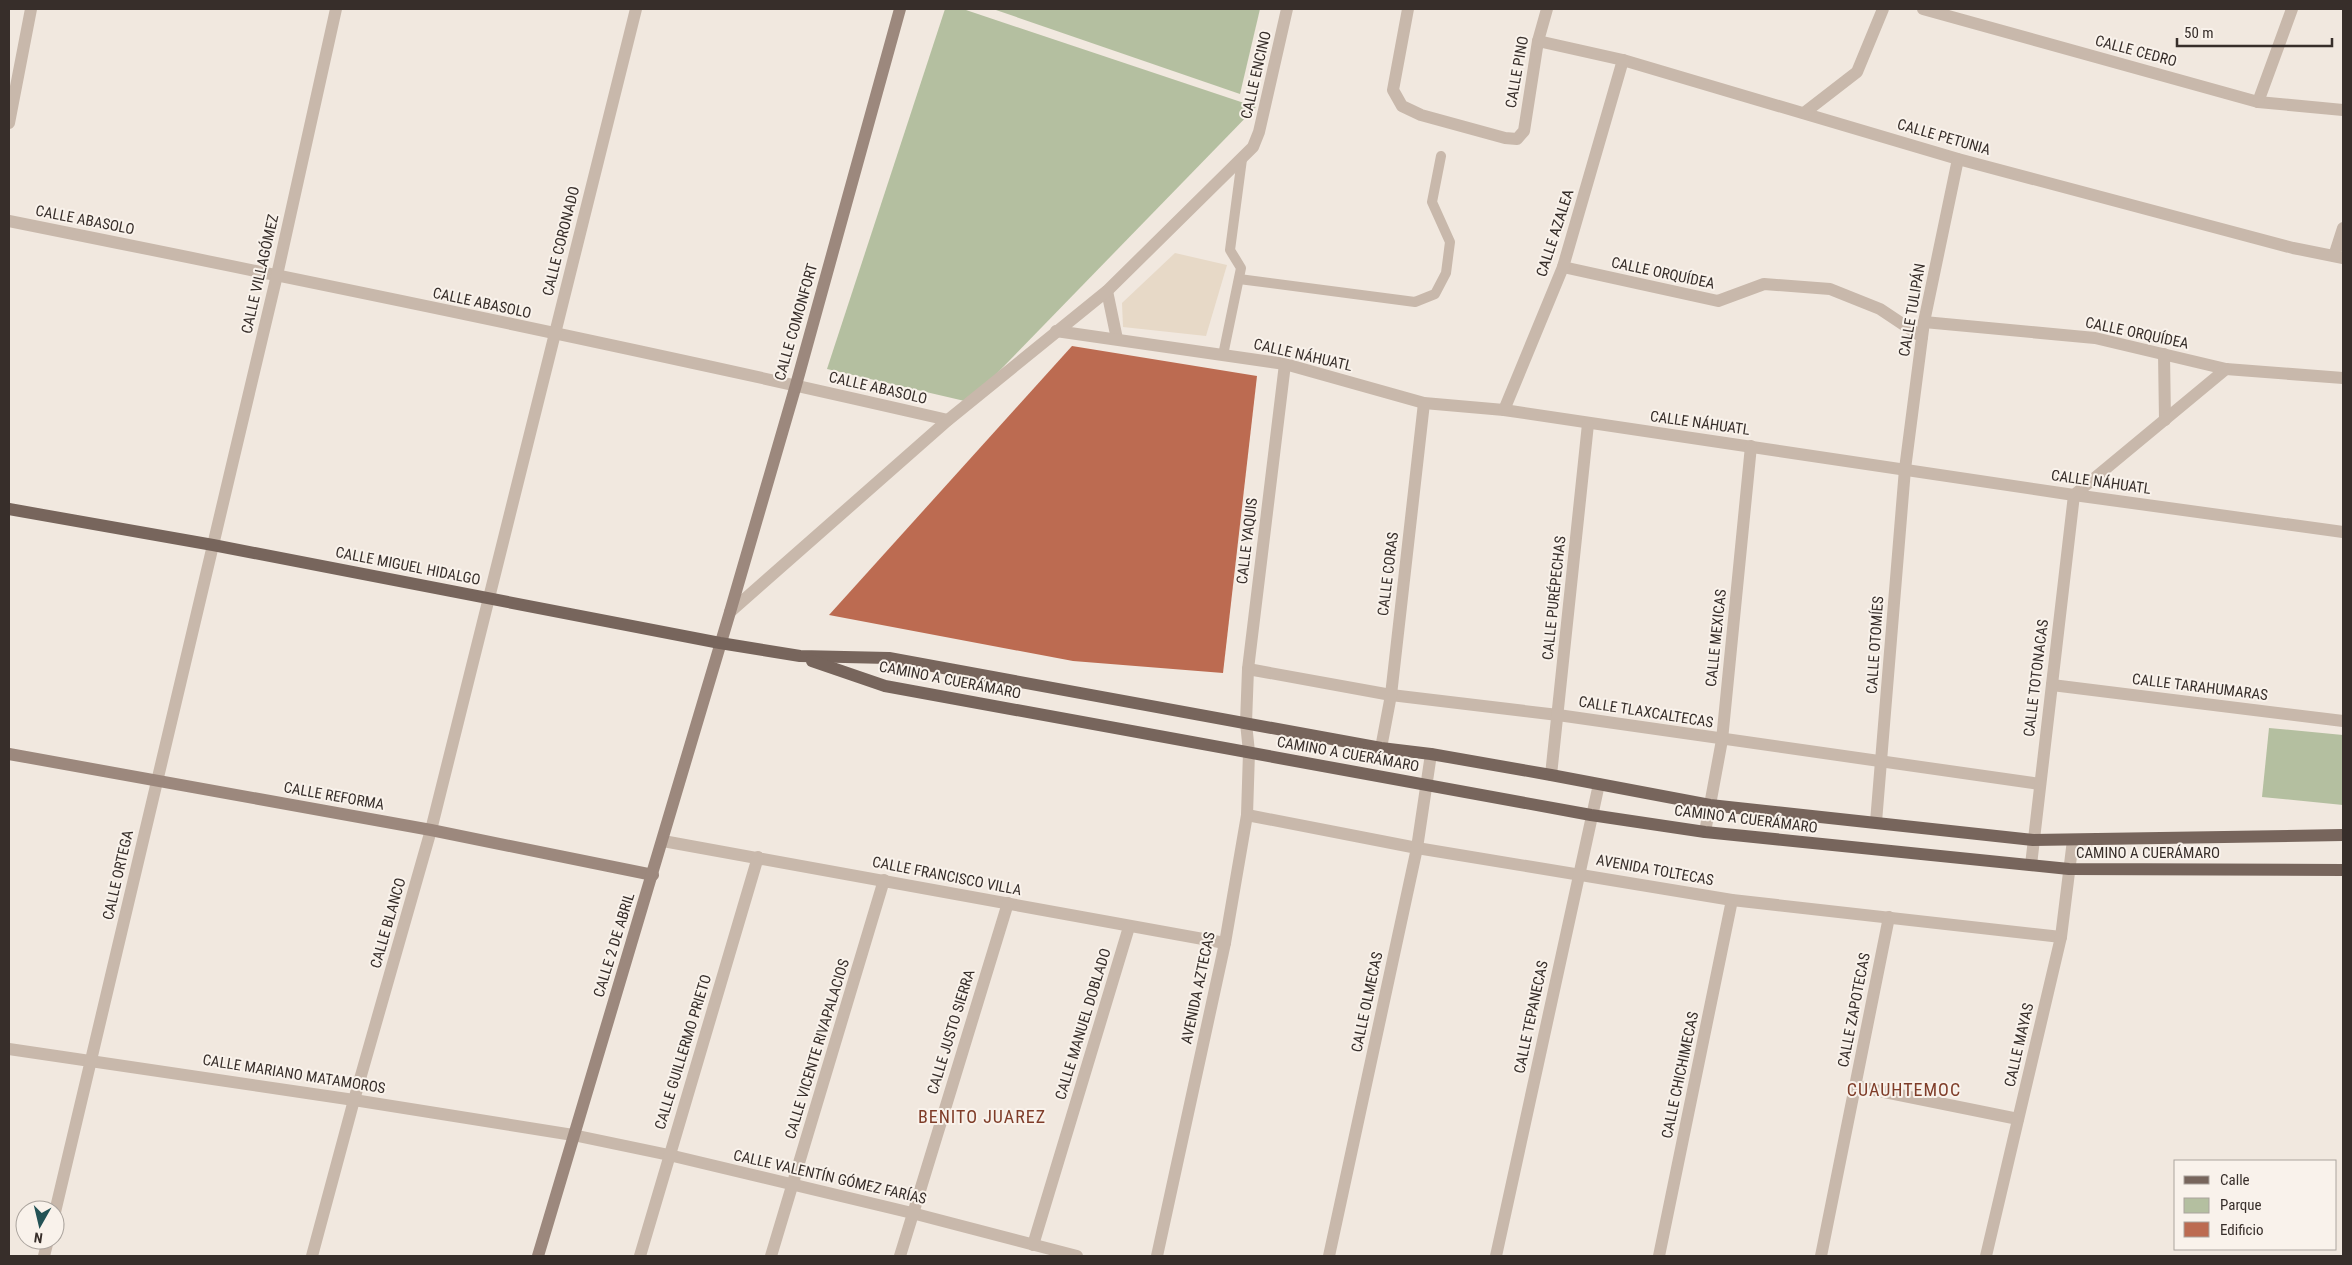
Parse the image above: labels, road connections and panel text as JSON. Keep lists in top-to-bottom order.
{
  "streets": {
    "main road": ["CALLE MIGUEL HIDALGO", "CAMINO A CUERÁMARO"],
    "street": [
      "CALLE CEDRO",
      "CALLE PINO",
      "CALLE ENCINO",
      "CALLE PETUNIA",
      "CALLE ABASOLO",
      "CALLE AZALEA",
      "CALLE CORONADO",
      "CALLE ORQUÍDEA",
      "CALLE VILLAGÓMEZ",
      "CALLE TULIPÁN",
      "CALLE COMONFORT",
      "CALLE NÁHUATL",
      "CALLE YAQUIS",
      "CALLE CORAS",
      "CALLE PURÉPECHAS",
      "CALLE MEXICAS",
      "CALLE OTOMÍES",
      "CALLE TOTONACAS",
      "CALLE TARAHUMARAS",
      "CALLE TLAXCALTECAS",
      "CALLE REFORMA",
      "AVENIDA TOLTECAS",
      "CALLE ORTEGA",
      "CALLE FRANCISCO VILLA",
      "CALLE BLANCO",
      "CALLE 2 DE ABRIL",
      "AVENIDA AZTECAS",
      "CALLE OLMECAS",
      "CALLE ZAPOTECAS",
      "CALLE TEPANECAS",
      "CALLE MANUEL DOBLADO",
      "CALLE JUSTO SIERRA",
      "CALLE MAYAS",
      "CALLE VICENTE RIVAPALACIOS",
      "CALLE GUILLERMO PRIETO",
      "CALLE MARIANO MATAMOROS",
      "CALLE CHICHIMECAS",
      "CALLE VALENTÍN GÓMEZ FARÍAS"
    ]
  },
  "crossings": [
    ["CALLE PINO", "CALLE PETUNIA"],
    ["CALLE PETUNIA", "CALLE AZALEA"],
    ["CALLE PETUNIA", "CALLE TULIPÁN"],
    ["CALLE ABASOLO", "CALLE CORONADO"],
    ["CALLE ABASOLO", "CALLE VILLAGÓMEZ"],
    ["CALLE ABASOLO", "CALLE COMONFORT"],
    ["CALLE AZALEA", "CALLE ORQUÍDEA"],
    ["CALLE AZALEA", "CALLE NÁHUATL"],
    ["CALLE CORONADO", "CALLE MIGUEL HIDALGO"],
    ["CALLE CORONADO", "CALLE BLANCO"],
    ["CALLE ORQUÍDEA", "CALLE TULIPÁN"],
    ["CALLE VILLAGÓMEZ", "CALLE MIGUEL HIDALGO"],
    ["CALLE VILLAGÓMEZ", "CALLE ORTEGA"],
    ["CALLE TULIPÁN", "CALLE NÁHUATL"],
    ["CALLE TULIPÁN", "CALLE OTOMÍES"],
    ["CALLE COMONFORT", "CALLE MIGUEL HIDALGO"],
    ["CALLE COMONFORT", "CALLE 2 DE ABRIL"],
    ["CALLE NÁHUATL", "CALLE YAQUIS"],
    ["CALLE NÁHUATL", "CALLE CORAS"],
    ["CALLE NÁHUATL", "CALLE PURÉPECHAS"],
    ["CALLE NÁHUATL", "CALLE MEXICAS"],
    ["CALLE NÁHUATL", "CALLE OTOMÍES"],
    ["CALLE NÁHUATL", "CALLE TOTONACAS"],
    ["CALLE YAQUIS", "CAMINO A CUERÁMARO"],
    ["CALLE YAQUIS", "CALLE TLAXCALTECAS"],
    ["CALLE YAQUIS", "AVENIDA AZTECAS"],
    ["CALLE MIGUEL HIDALGO", "CAMINO A CUERÁMARO"],
    ["CALLE MIGUEL HIDALGO", "CALLE ORTEGA"],
    ["CALLE MIGUEL HIDALGO", "CALLE BLANCO"],
    ["CALLE MIGUEL HIDALGO", "CALLE 2 DE ABRIL"],
    ["CALLE CORAS", "CAMINO A CUERÁMARO"],
    ["CALLE CORAS", "CALLE TLAXCALTECAS"],
    ["CALLE PURÉPECHAS", "CAMINO A CUERÁMARO"],
    ["CALLE PURÉPECHAS", "CALLE TLAXCALTECAS"],
    ["CALLE MEXICAS", "CAMINO A CUERÁMARO"],
    ["CALLE MEXICAS", "CALLE TLAXCALTECAS"],
    ["CALLE OTOMÍES", "CAMINO A CUERÁMARO"],
    ["CALLE OTOMÍES", "CALLE TLAXCALTECAS"],
    ["CALLE TOTONACAS", "CAMINO A CUERÁMARO"],
    ["CALLE TOTONACAS", "CALLE TARAHUMARAS"],
    ["CALLE TOTONACAS", "CALLE TLAXCALTECAS"],
    ["CAMINO A CUERÁMARO", "AVENIDA AZTECAS"],
    ["CAMINO A CUERÁMARO", "CALLE OLMECAS"],
    ["CAMINO A CUERÁMARO", "CALLE TEPANECAS"],
    ["CAMINO A CUERÁMARO", "CALLE MAYAS"],
    ["CALLE REFORMA", "CALLE ORTEGA"],
    ["CALLE REFORMA", "CALLE BLANCO"],
    ["CALLE REFORMA", "CALLE 2 DE ABRIL"],
    ["AVENIDA TOLTECAS", "AVENIDA AZTECAS"],
    ["AVENIDA TOLTECAS", "CALLE OLMECAS"],
    ["AVENIDA TOLTECAS", "CALLE ZAPOTECAS"],
    ["AVENIDA TOLTECAS", "CALLE TEPANECAS"],
    ["AVENIDA TOLTECAS", "CALLE MAYAS"],
    ["AVENIDA TOLTECAS", "CALLE CHICHIMECAS"],
    ["CALLE ORTEGA", "CALLE MARIANO MATAMOROS"],
    ["CALLE FRANCISCO VILLA", "CALLE 2 DE ABRIL"],
    ["CALLE FRANCISCO VILLA", "AVENIDA AZTECAS"],
    ["CALLE FRANCISCO VILLA", "CALLE MANUEL DOBLADO"],
    ["CALLE FRANCISCO VILLA", "CALLE JUSTO SIERRA"],
    ["CALLE FRANCISCO VILLA", "CALLE VICENTE RIVAPALACIOS"],
    ["CALLE FRANCISCO VILLA", "CALLE GUILLERMO PRIETO"],
    ["CALLE BLANCO", "CALLE MARIANO MATAMOROS"],
    ["CALLE 2 DE ABRIL", "CALLE MARIANO MATAMOROS"],
    ["CALLE 2 DE ABRIL", "CALLE VALENTÍN GÓMEZ FARÍAS"],
    ["CALLE MANUEL DOBLADO", "CALLE VALENTÍN GÓMEZ FARÍAS"],
    ["CALLE JUSTO SIERRA", "CALLE VALENTÍN GÓMEZ FARÍAS"],
    ["CALLE VICENTE RIVAPALACIOS", "CALLE VALENTÍN GÓMEZ FARÍAS"],
    ["CALLE GUILLERMO PRIETO", "CALLE VALENTÍN GÓMEZ FARÍAS"],
    ["CALLE MARIANO MATAMOROS", "CALLE VALENTÍN GÓMEZ FARÍAS"]
  ],
  "districts": ["CUAUHTEMOC", "BENITO JUAREZ"],
  "legend": ["Calle", "Parque", "Edificio"],
  "scale_bar": "50 m",
  "north": "bottom"
}
